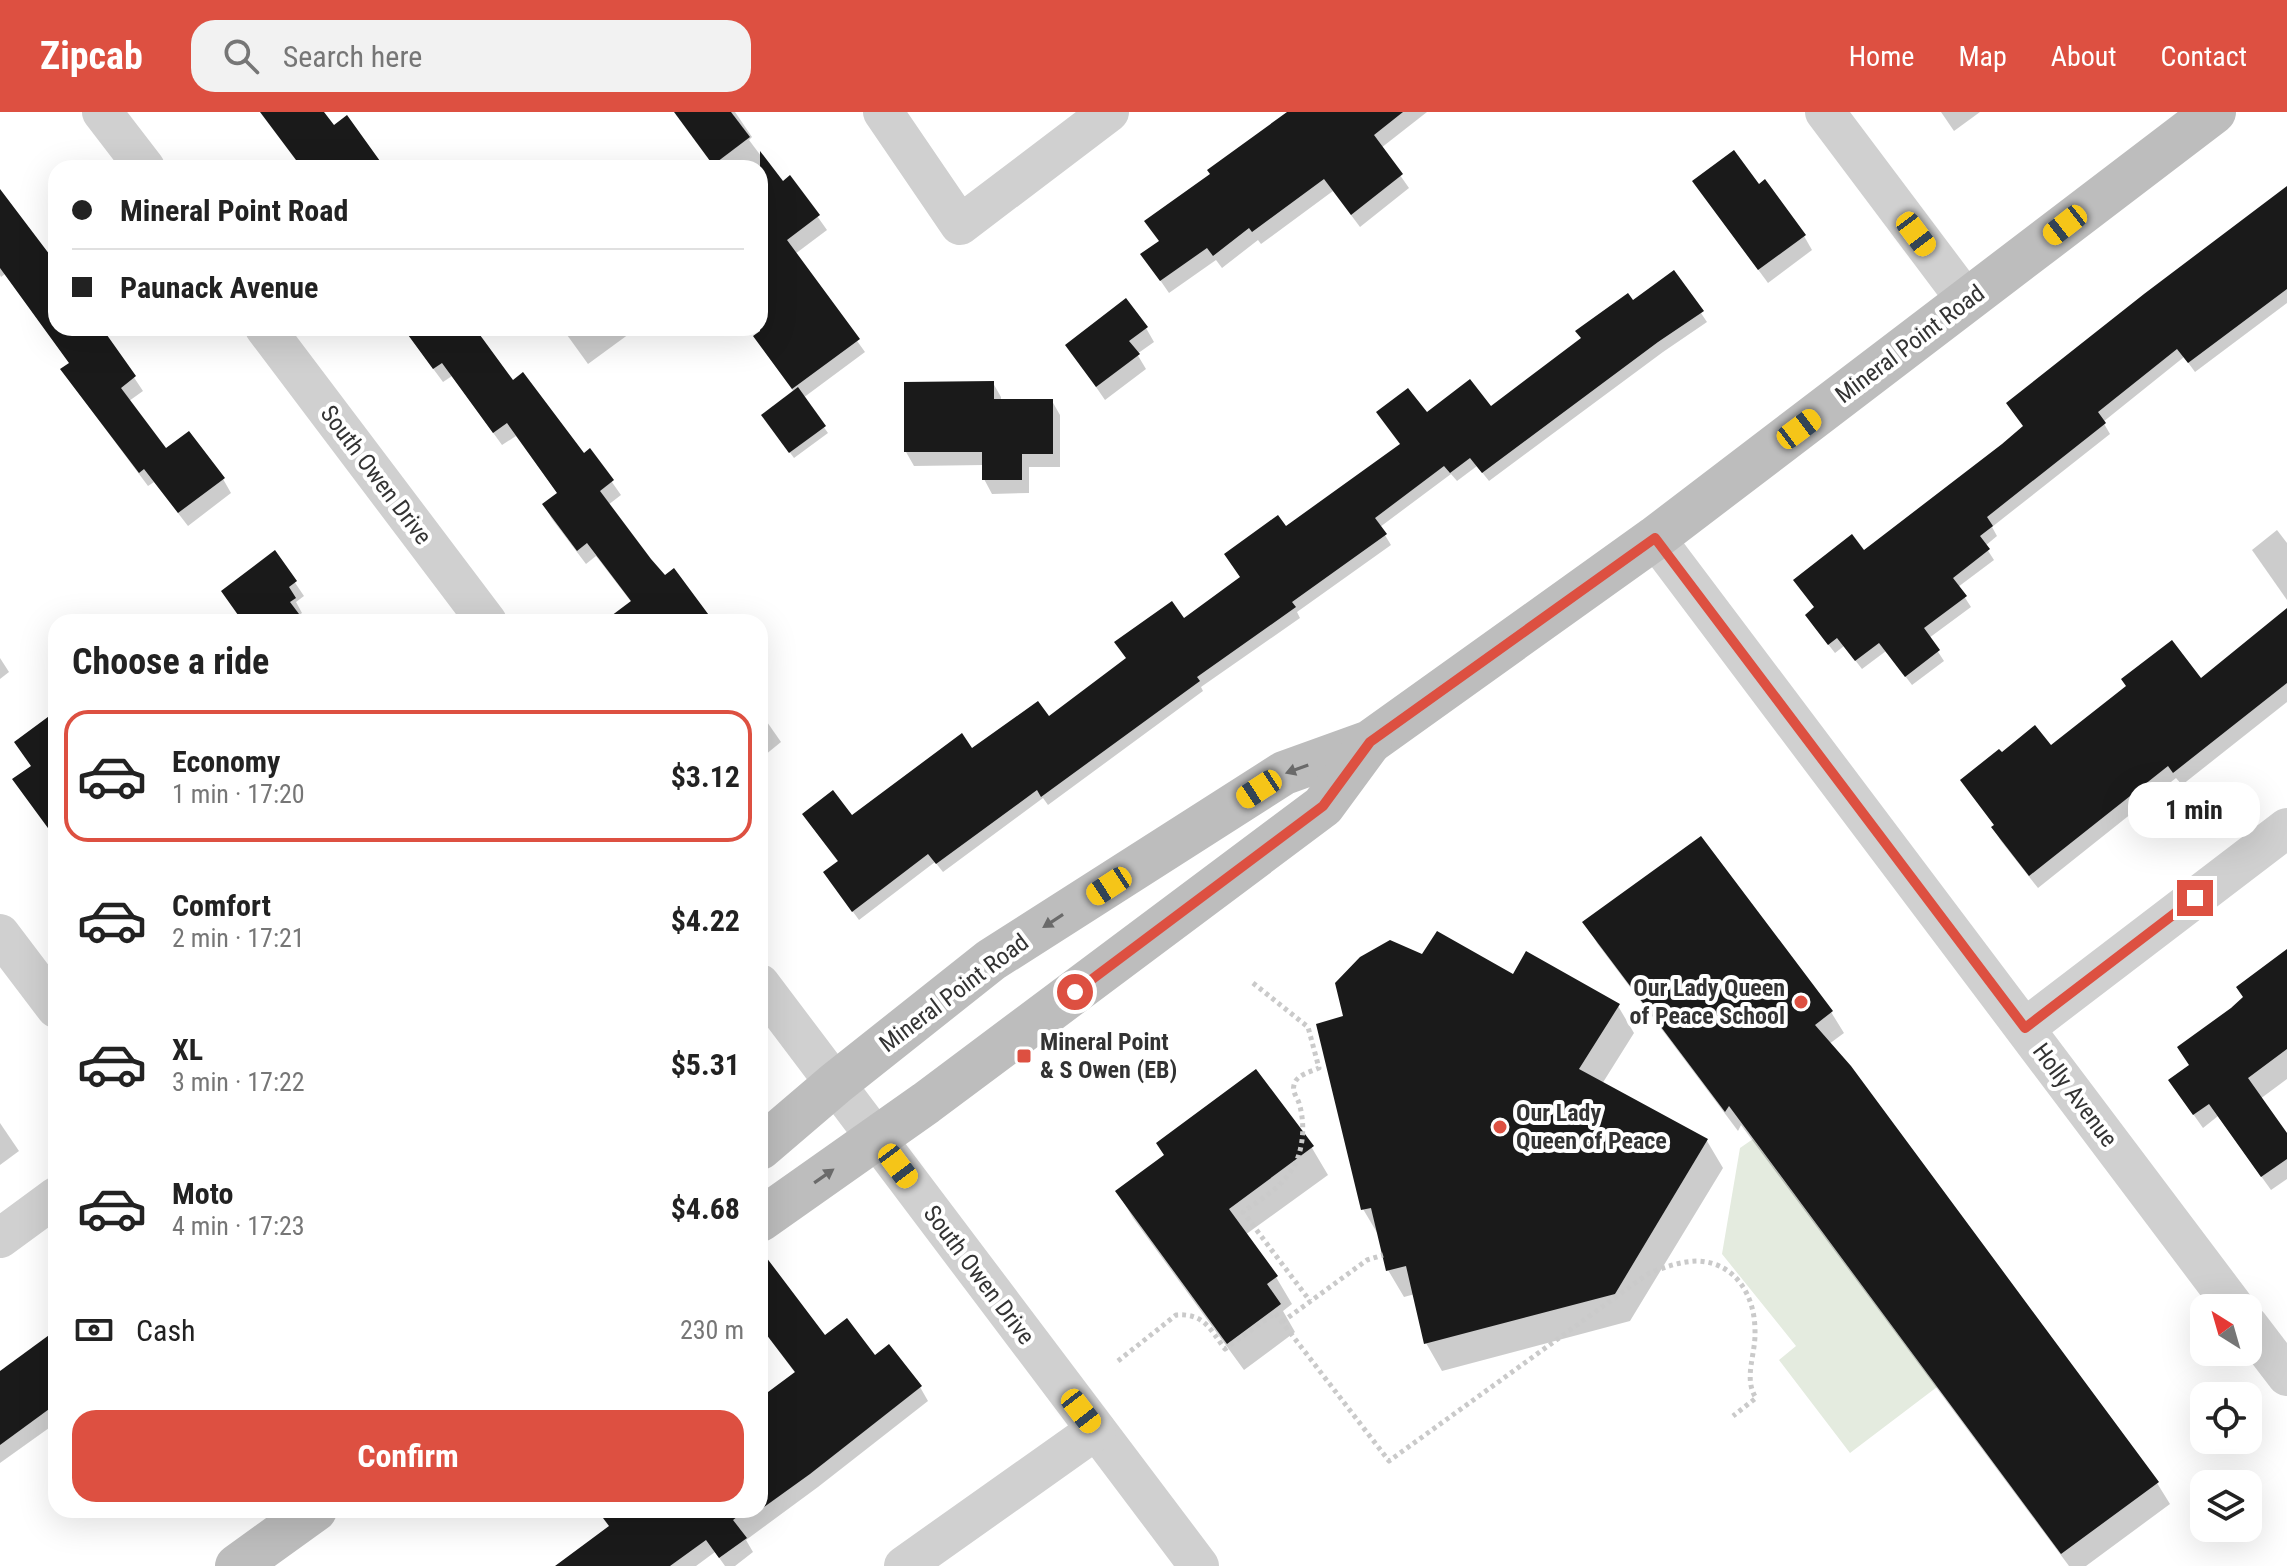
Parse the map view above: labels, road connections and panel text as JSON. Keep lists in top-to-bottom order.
{
  "streets": {
    "main road": ["Mineral Point Road"],
    "street": ["South Owen Drive", "Holly Avenue"]
  },
  "crossings": [
    ["Mineral Point Road", "South Owen Drive"],
    ["Mineral Point Road", "Holly Avenue"]
  ],
  "places": {
    "other": ["Our Lady Queen of Peace School", "Our Lady Queen of Peace"],
    "transit": ["Mineral Point & S Owen (EB)"]
  },
  "north": "top left",
  "page": {
    "header": "Zipcab",
    "search": "Search here",
    "nav": [
      "Home",
      "Map",
      "About",
      "Contact"
    ],
    "banner": ["Mineral Point Road", "Paunack Avenue"],
    "heading": "Choose a ride",
    "list": [
      {
        "name": "Economy",
        "note": "1 min · 17:20",
        "value": "$3.12"
      },
      {
        "name": "Comfort",
        "note": "2 min · 17:21",
        "value": "$4.22"
      },
      {
        "name": "XL",
        "note": "3 min · 17:22",
        "value": "$5.31"
      },
      {
        "name": "Moto",
        "note": "4 min · 17:23",
        "value": "$4.68"
      }
    ],
    "bubble": "1 min",
    "pay": ["Cash", "230 m"],
    "buttons": "Confirm"
  }
}
